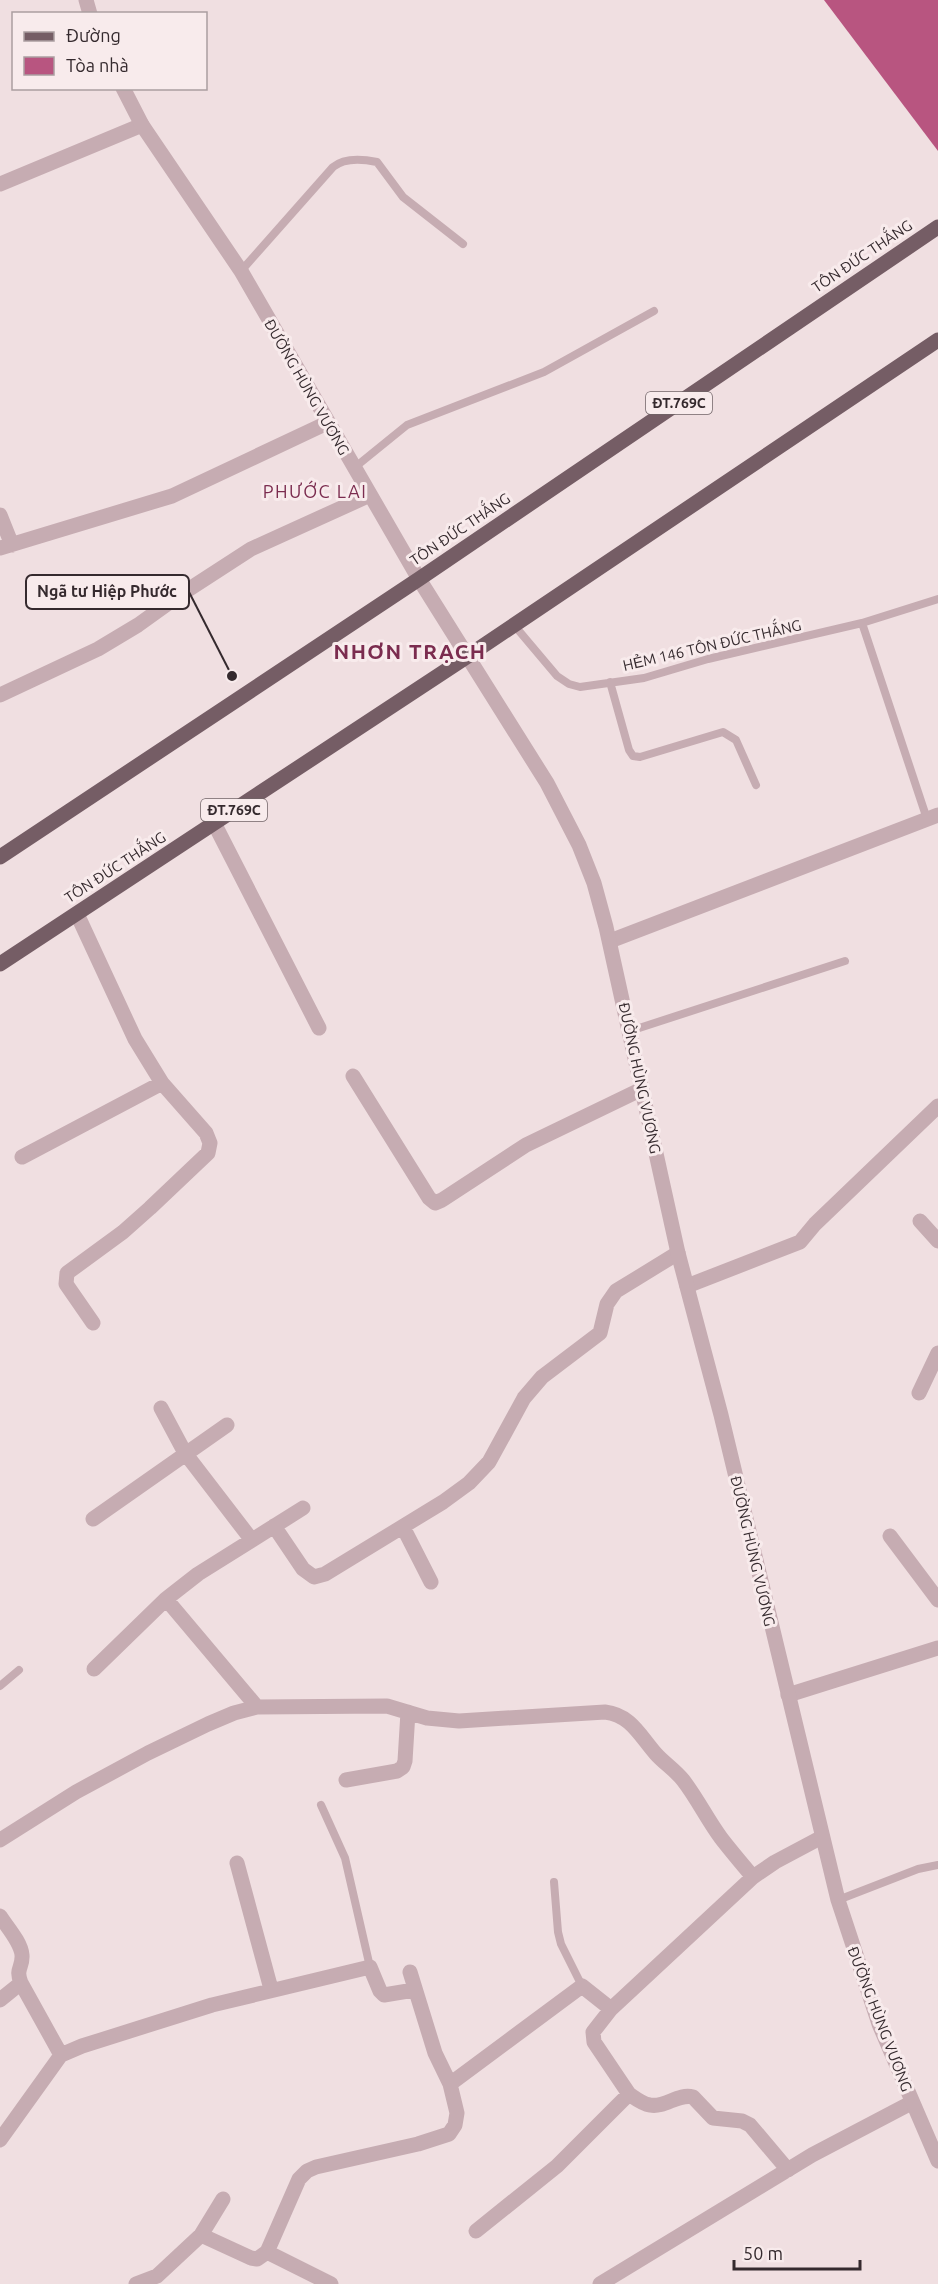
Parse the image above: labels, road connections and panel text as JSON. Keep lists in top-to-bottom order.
{
  "streets": {
    "main road": ["TÔN ĐỨC THẮNG", "ĐT.769C"],
    "street": ["ĐƯỜNG HÙNG VƯƠNG"],
    "lane": ["HẺM 146 TÔN ĐỨC THẮNG"]
  },
  "crossings": [
    ["TÔN ĐỨC THẮNG", "ĐƯỜNG HÙNG VƯƠNG"],
    ["TÔN ĐỨC THẮNG", "HẺM 146 TÔN ĐỨC THẮNG"]
  ],
  "districts": ["PHƯỚC LAI", "NHƠN TRẠCH"],
  "places": ["Ngã tư Hiệp Phước"],
  "legend": ["Đường", "Tòa nhà"],
  "scale_bar": "50 m"
}
